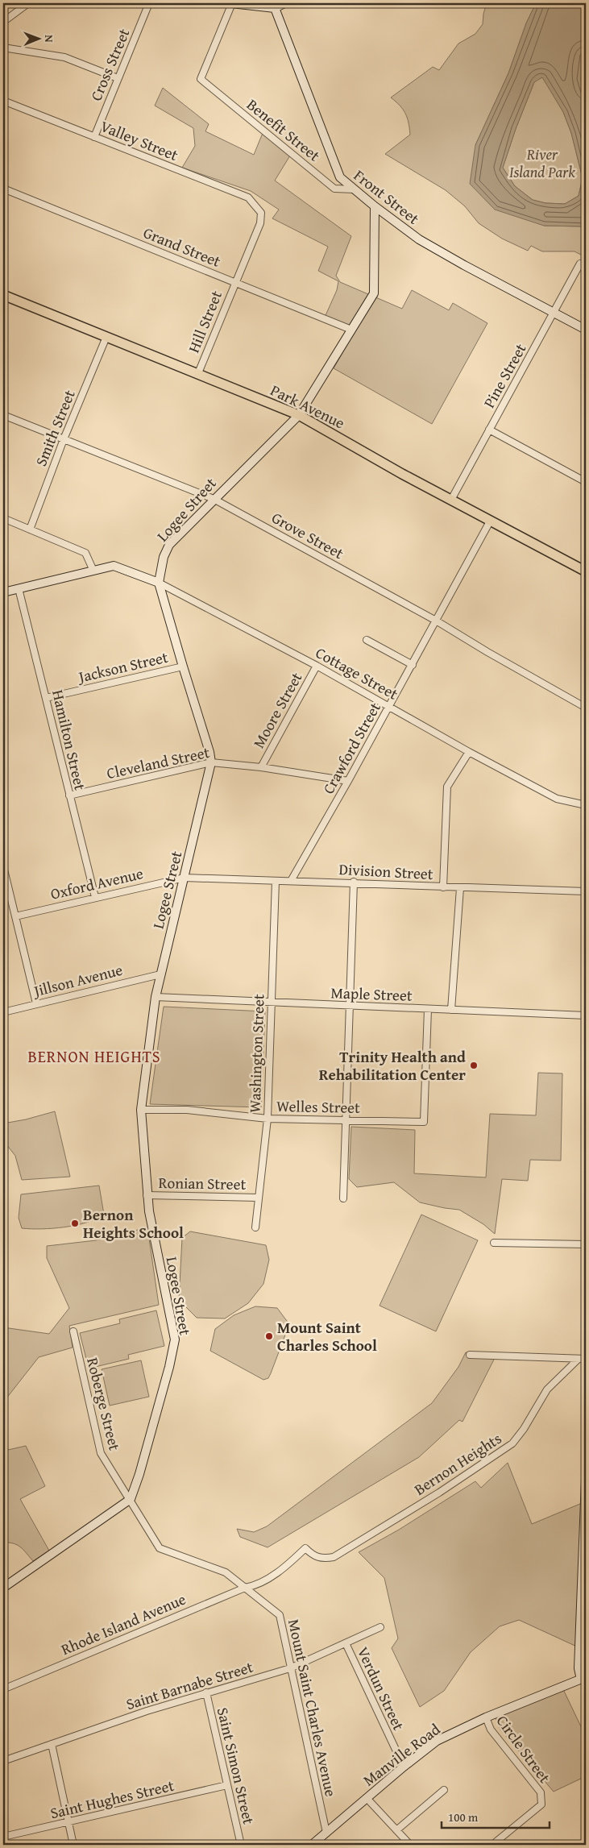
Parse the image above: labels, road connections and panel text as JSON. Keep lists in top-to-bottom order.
{
  "streets": {
    "main road": ["Park Avenue"],
    "street": [
      "Cross Street",
      "Benefit Street",
      "Valley Street",
      "Front Street",
      "Grand Street",
      "Hill Street",
      "Pine Street",
      "Smith Street",
      "Logee Street",
      "Grove Street",
      "Jackson Street",
      "Cottage Street",
      "Moore Street",
      "Hamilton Street",
      "Crawford Street",
      "Cleveland Street",
      "Division Street",
      "Oxford Avenue",
      "Jillson Avenue",
      "Maple Street",
      "Washington Street",
      "Welles Street",
      "Ronian Street",
      "Roberge Street",
      "Bernon Heights",
      "Rhode Island Avenue",
      "Saint Barnabe Street",
      "Verdun Street",
      "Mount Saint Charles Avenue",
      "Circle Street",
      "Manville Road",
      "Saint Simon Street",
      "Saint Hughes Street"
    ]
  },
  "crossings": [
    ["Cross Street", "Valley Street"],
    ["Benefit Street", "Front Street"],
    ["Valley Street", "Hill Street"],
    ["Front Street", "Pine Street"],
    ["Front Street", "Logee Street"],
    ["Grand Street", "Hill Street"],
    ["Grand Street", "Logee Street"],
    ["Hill Street", "Park Avenue"],
    ["Pine Street", "Park Avenue"],
    ["Park Avenue", "Smith Street"],
    ["Park Avenue", "Logee Street"],
    ["Park Avenue", "Crawford Street"],
    ["Smith Street", "Grove Street"],
    ["Logee Street", "Grove Street"],
    ["Logee Street", "Jackson Street"],
    ["Logee Street", "Cottage Street"],
    ["Logee Street", "Cleveland Street"],
    ["Logee Street", "Division Street"],
    ["Logee Street", "Oxford Avenue"],
    ["Logee Street", "Jillson Avenue"],
    ["Logee Street", "Maple Street"],
    ["Logee Street", "Welles Street"],
    ["Logee Street", "Ronian Street"],
    ["Logee Street", "Roberge Street"],
    ["Logee Street", "Mount Saint Charles Avenue"],
    ["Grove Street", "Crawford Street"],
    ["Jackson Street", "Hamilton Street"],
    ["Cottage Street", "Moore Street"],
    ["Cottage Street", "Crawford Street"],
    ["Moore Street", "Cleveland Street"],
    ["Hamilton Street", "Cleveland Street"],
    ["Hamilton Street", "Oxford Avenue"],
    ["Crawford Street", "Cleveland Street"],
    ["Crawford Street", "Division Street"],
    ["Division Street", "Oxford Avenue"],
    ["Division Street", "Washington Street"],
    ["Maple Street", "Washington Street"],
    ["Maple Street", "Welles Street"],
    ["Washington Street", "Welles Street"],
    ["Washington Street", "Ronian Street"],
    ["Roberge Street", "Mount Saint Charles Avenue"],
    ["Bernon Heights", "Rhode Island Avenue"],
    ["Rhode Island Avenue", "Mount Saint Charles Avenue"],
    ["Saint Barnabe Street", "Verdun Street"],
    ["Saint Barnabe Street", "Mount Saint Charles Avenue"],
    ["Saint Barnabe Street", "Saint Simon Street"],
    ["Verdun Street", "Manville Road"],
    ["Mount Saint Charles Avenue", "Manville Road"],
    ["Circle Street", "Manville Road"],
    ["Saint Simon Street", "Saint Hughes Street"]
  ],
  "districts": ["BERNON HEIGHTS"],
  "parks": ["River Island Park"],
  "places": ["Trinity Health and Rehabilitation Center", "Bernon Heights School", "Mount Saint Charles School"],
  "scale_bar": "100 m",
  "north": "right"
}
